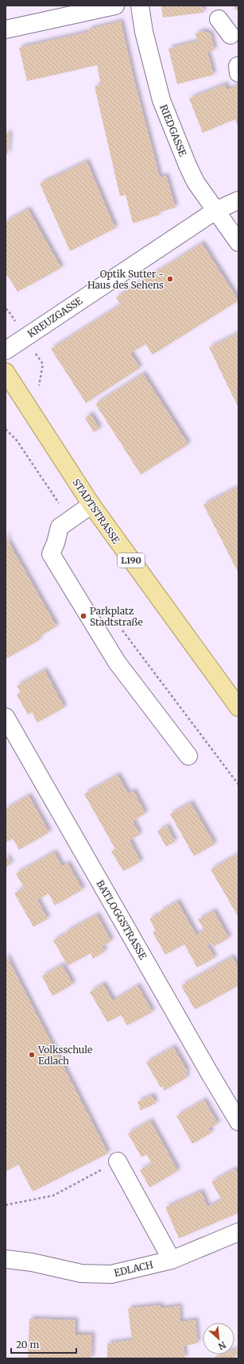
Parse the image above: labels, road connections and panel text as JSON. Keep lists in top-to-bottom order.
{
  "streets": {
    "main road": ["STADTSTRASSE", "L190"],
    "street": [
      "RIEDGASSE",
      "KREUZGASSE",
      "BATLOGGSTRASSE",
      "EDLACH"
    ]
  },
  "crossings": [
    ["RIEDGASSE", "KREUZGASSE"]
  ],
  "places": ["Optik Sutter - Haus des Sehens", "Parkplatz Stadtstraße", "Volksschule Edlach"],
  "scale_bar": "20 m",
  "north": "bottom right"
}
